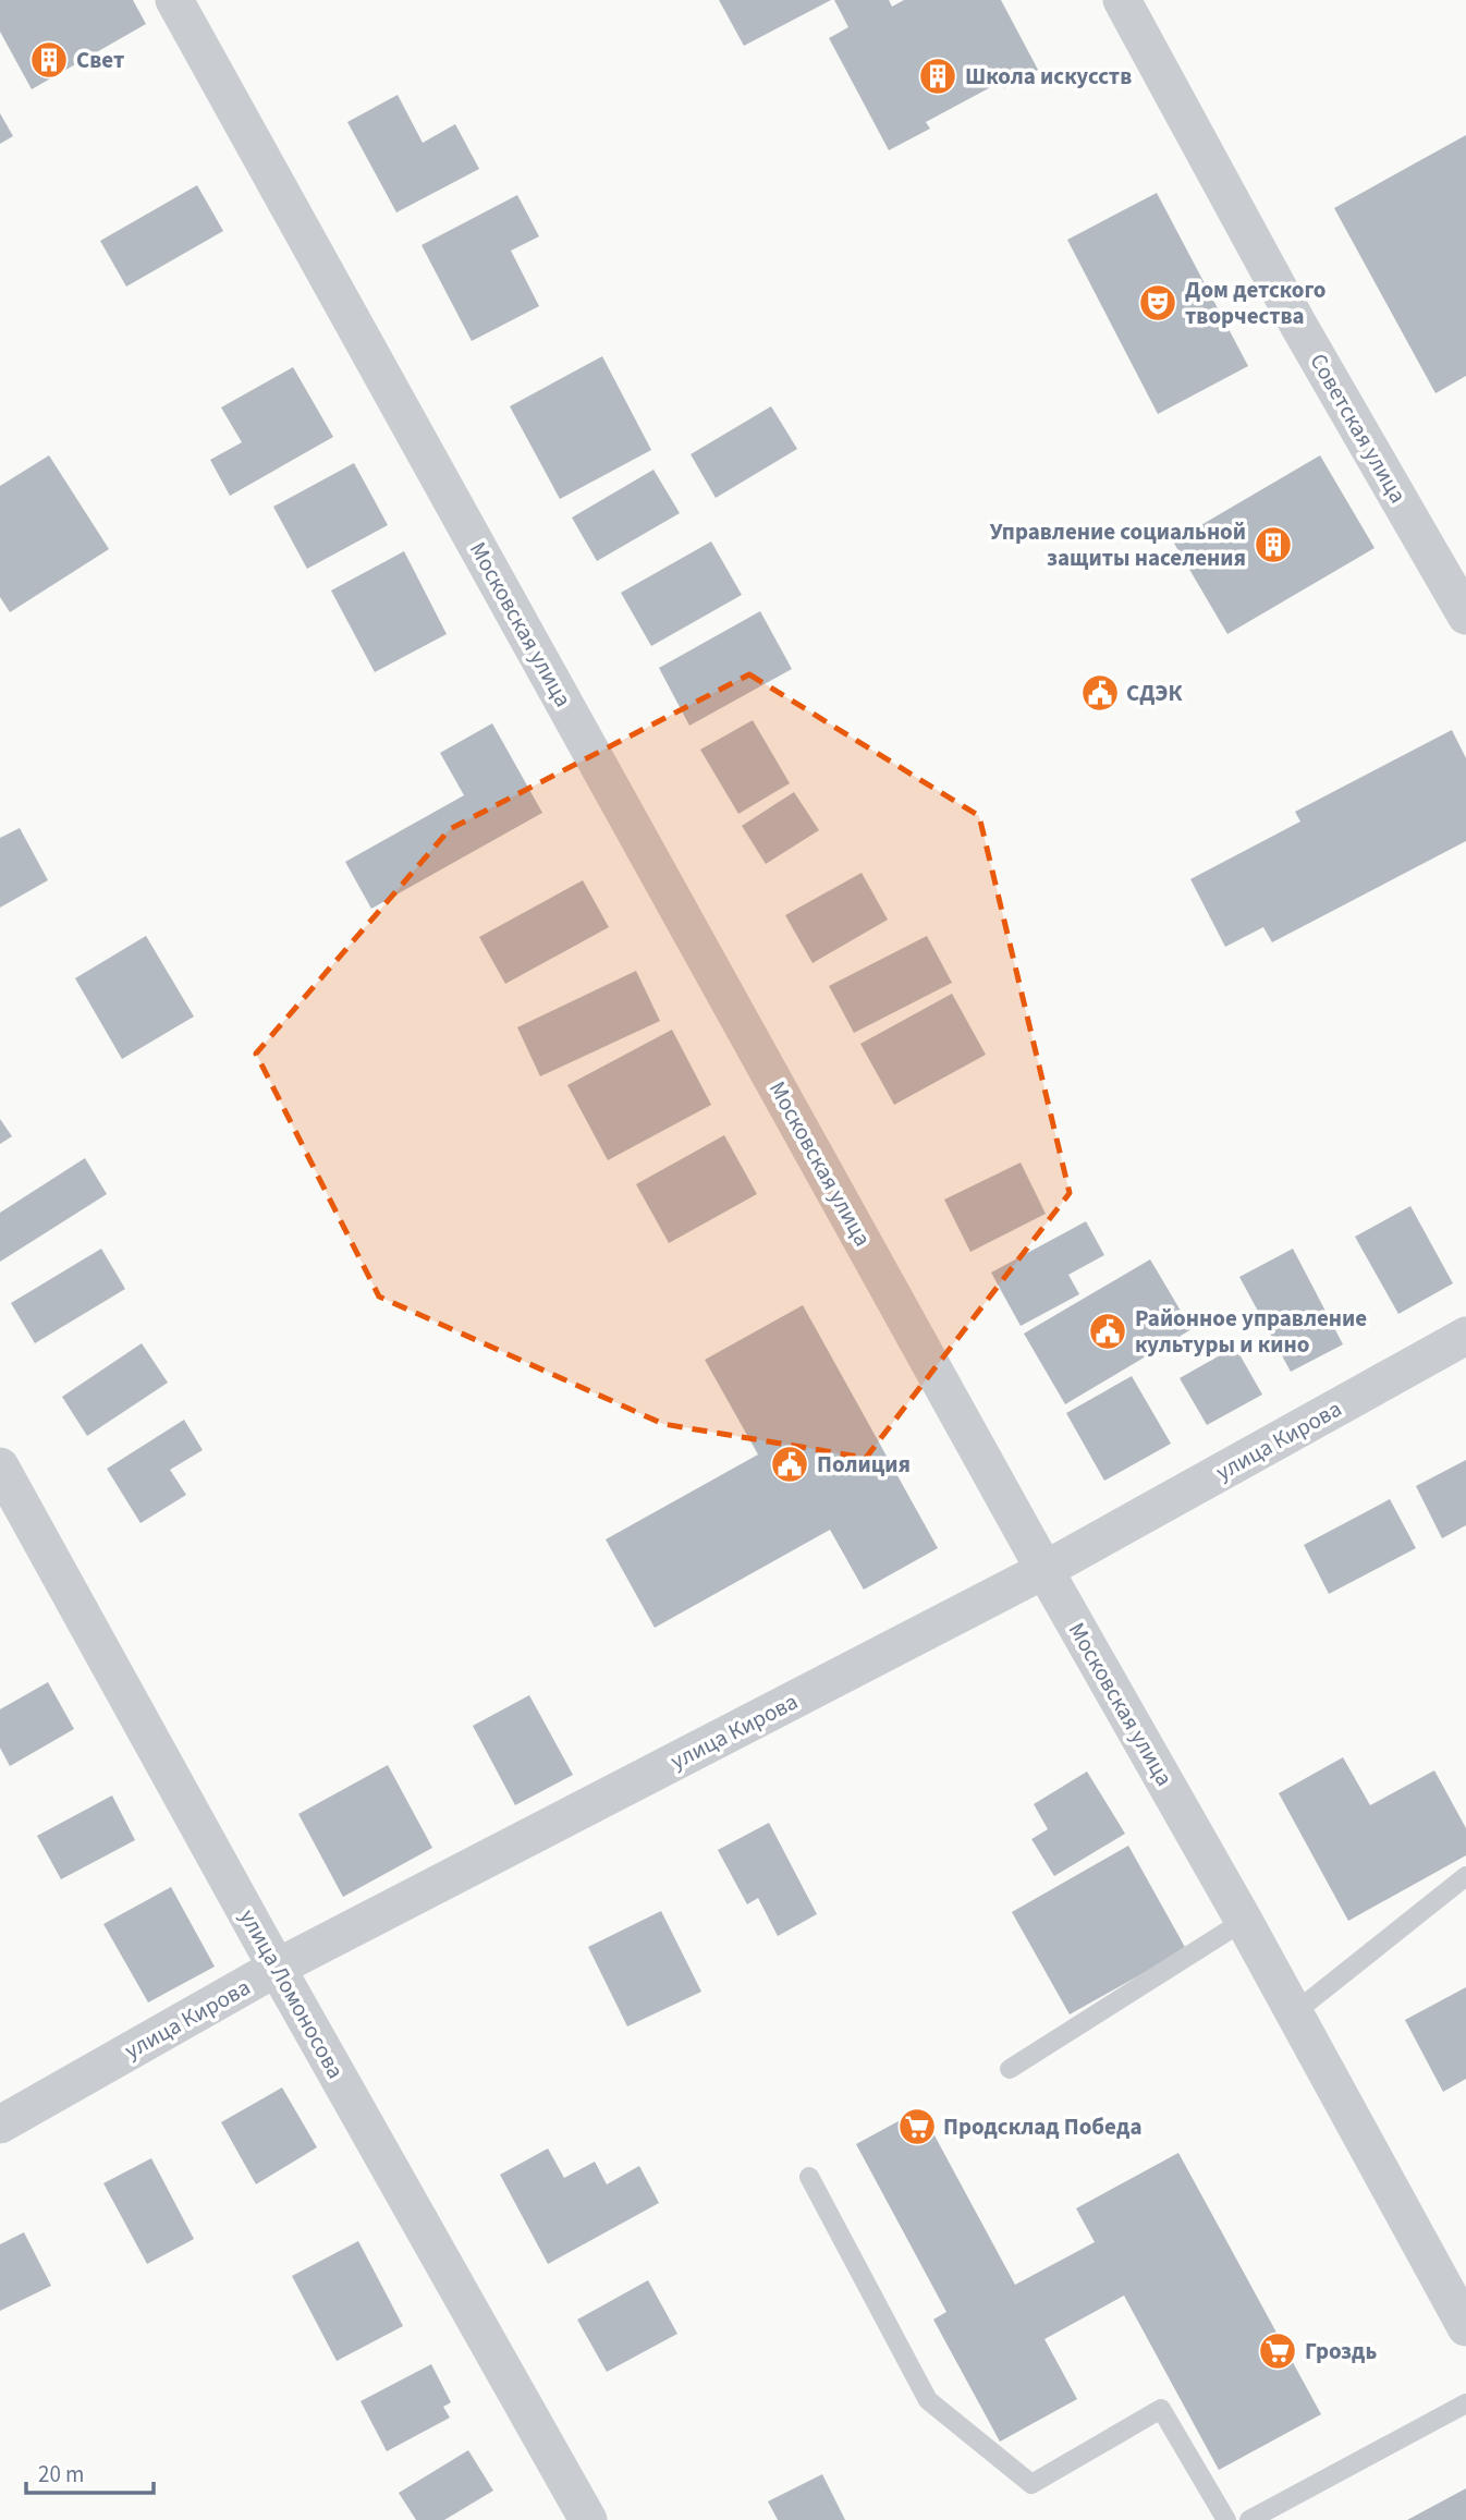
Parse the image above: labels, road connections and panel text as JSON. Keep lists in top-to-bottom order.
{
  "streets": {
    "street": [
      "Советская улица",
      "Московская улица",
      "улица Кирова",
      "улица Ломоносова"
    ]
  },
  "crossings": [
    ["Московская улица", "улица Кирова"],
    ["улица Кирова", "улица Ломоносова"]
  ],
  "places": {
    "building": ["Свет", "Школа искусств", "Управление социальной защиты населения"],
    "theatre": ["Дом детского творчества"],
    "public building": ["СДЭК", "Районное управление культуры и кино", "Полиция"],
    "supermarket": ["Продсклад Победа", "Гроздь"]
  },
  "scale_bar": "20 m"
}
